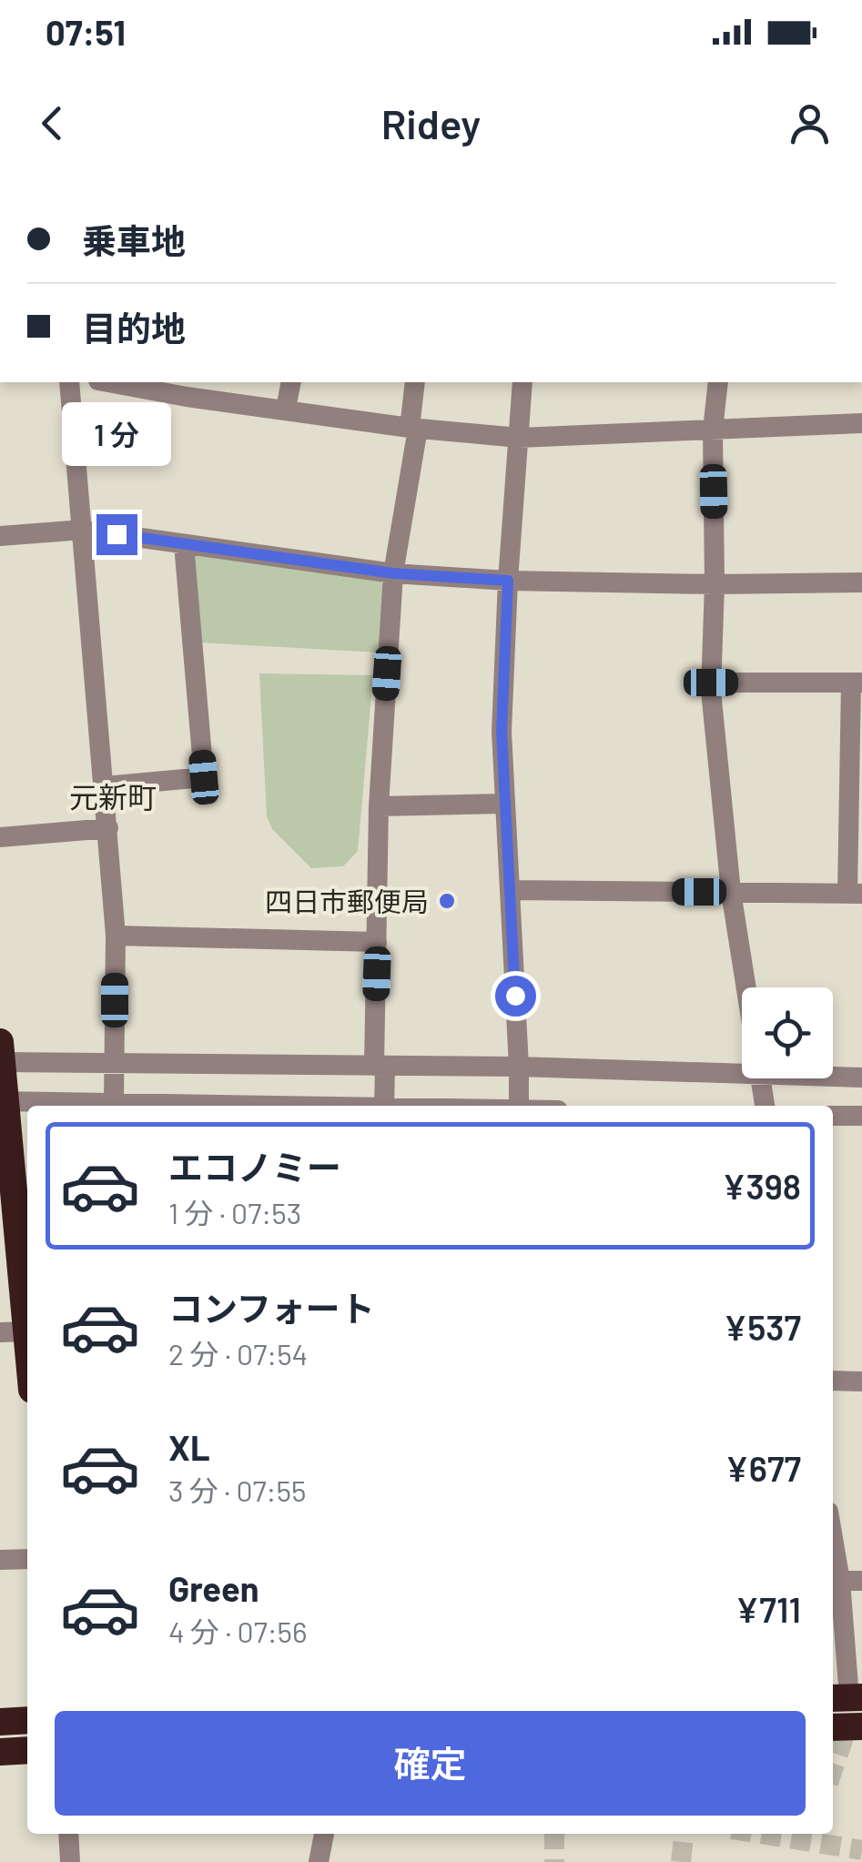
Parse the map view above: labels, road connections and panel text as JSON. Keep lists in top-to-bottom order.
{
  "districts": ["元新町"],
  "places": ["四日市郵便局"],
  "page": {
    "status": "07:51",
    "header": "Ridey",
    "banner": ["乗車地", "目的地"],
    "bubble": "1 分",
    "list": [
      {
        "name": "エコノミー",
        "note": "1 分 · 07:53",
        "value": "¥398"
      },
      {
        "name": "コンフォート",
        "note": "2 分 · 07:54",
        "value": "¥537"
      },
      {
        "name": "XL",
        "note": "3 分 · 07:55",
        "value": "¥677"
      },
      {
        "name": "Green",
        "note": "4 分 · 07:56",
        "value": "¥711"
      }
    ],
    "buttons": "確定"
  }
}
